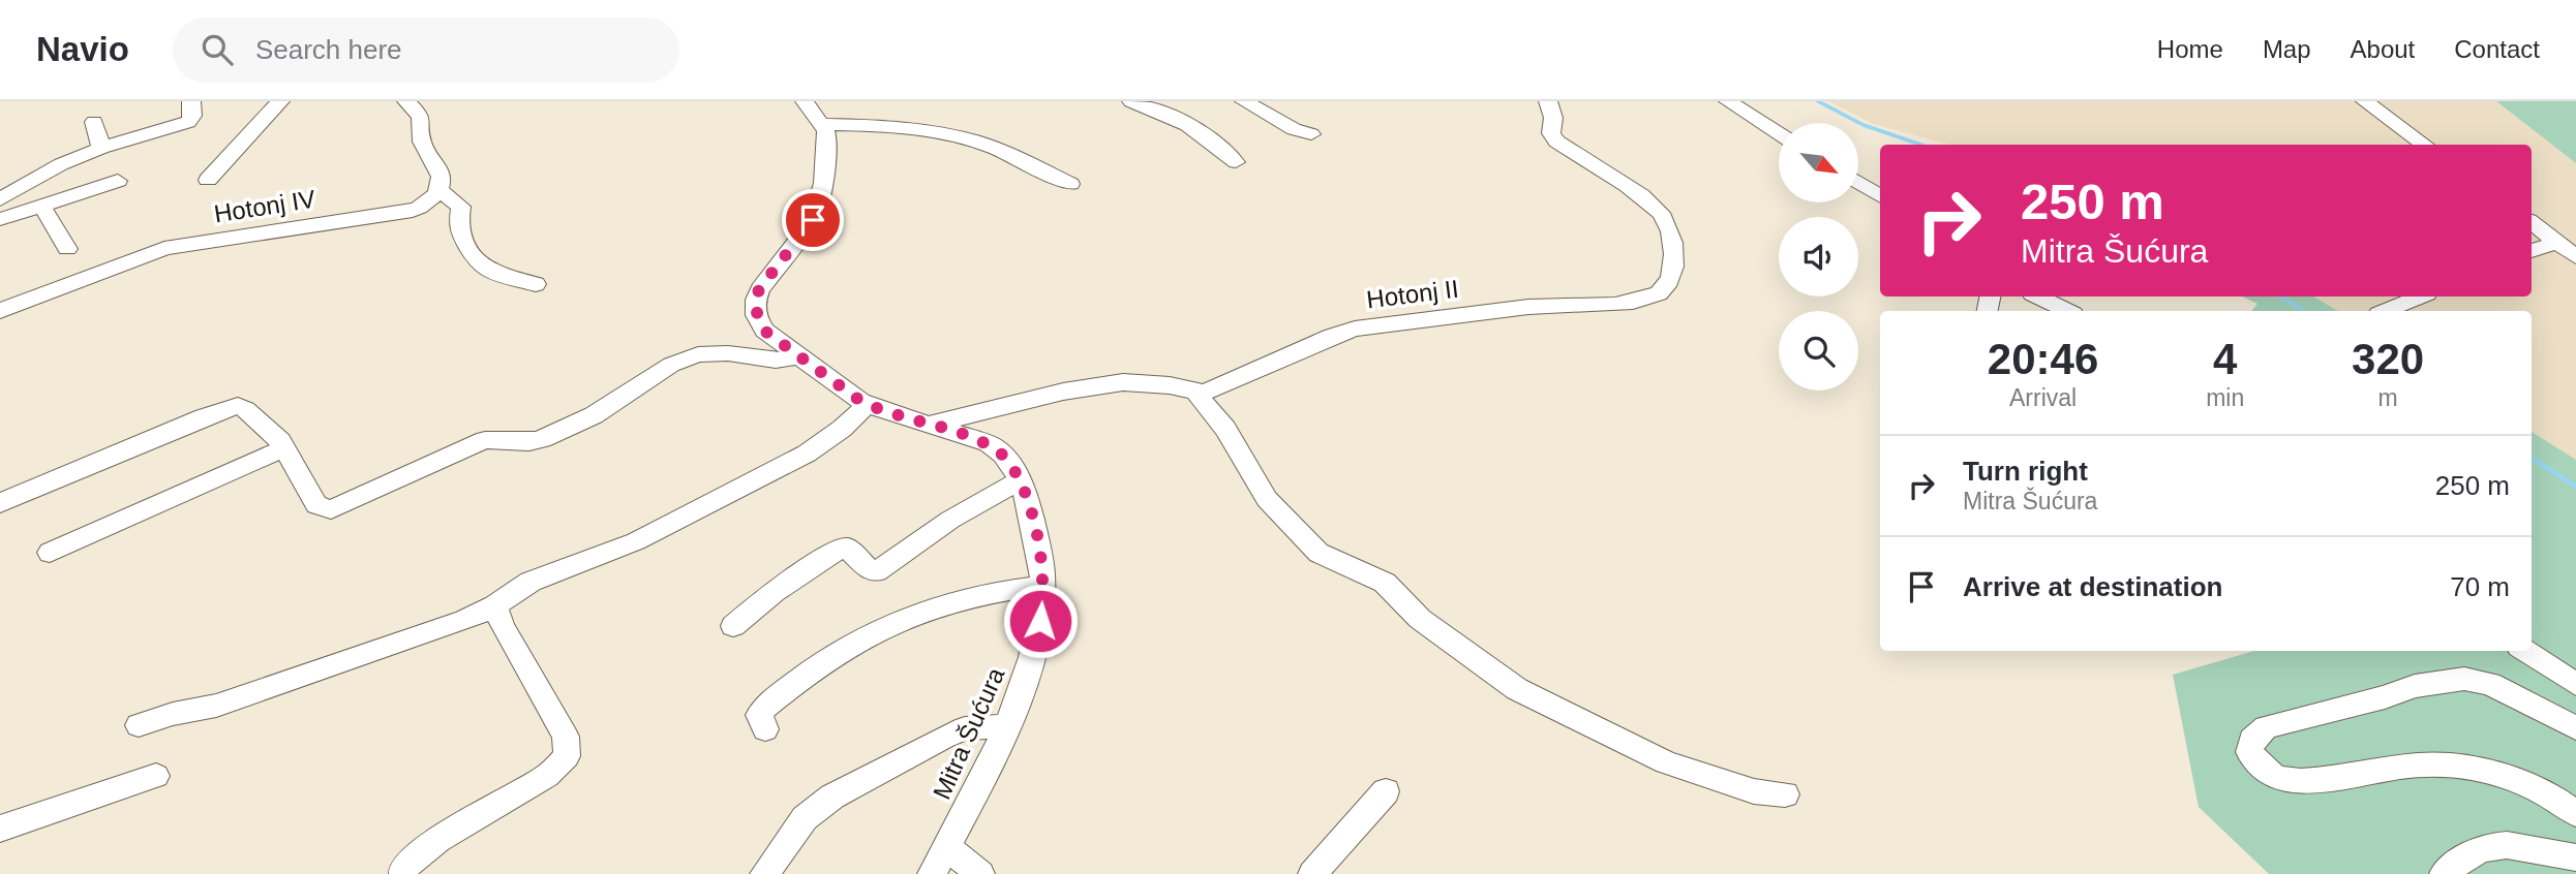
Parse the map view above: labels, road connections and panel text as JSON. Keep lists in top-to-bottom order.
{
  "streets": {
    "street": ["Hotonj IV", "Hotonj II", "Mitra Šućura"]
  },
  "north": "bottom right",
  "page": {
    "header": "Navio",
    "search": "Search here",
    "nav": [
      "Home",
      "Map",
      "About",
      "Contact"
    ],
    "turn": ["250 m", "Mitra Šućura"],
    "eta": [
      "20:46",
      "Arrival",
      "4",
      "min",
      "320",
      "m"
    ],
    "list": [
      {
        "name": "Turn right",
        "note": "Mitra Šućura",
        "value": "250 m"
      },
      {
        "name": "Arrive at destination",
        "value": "70 m"
      }
    ]
  }
}
